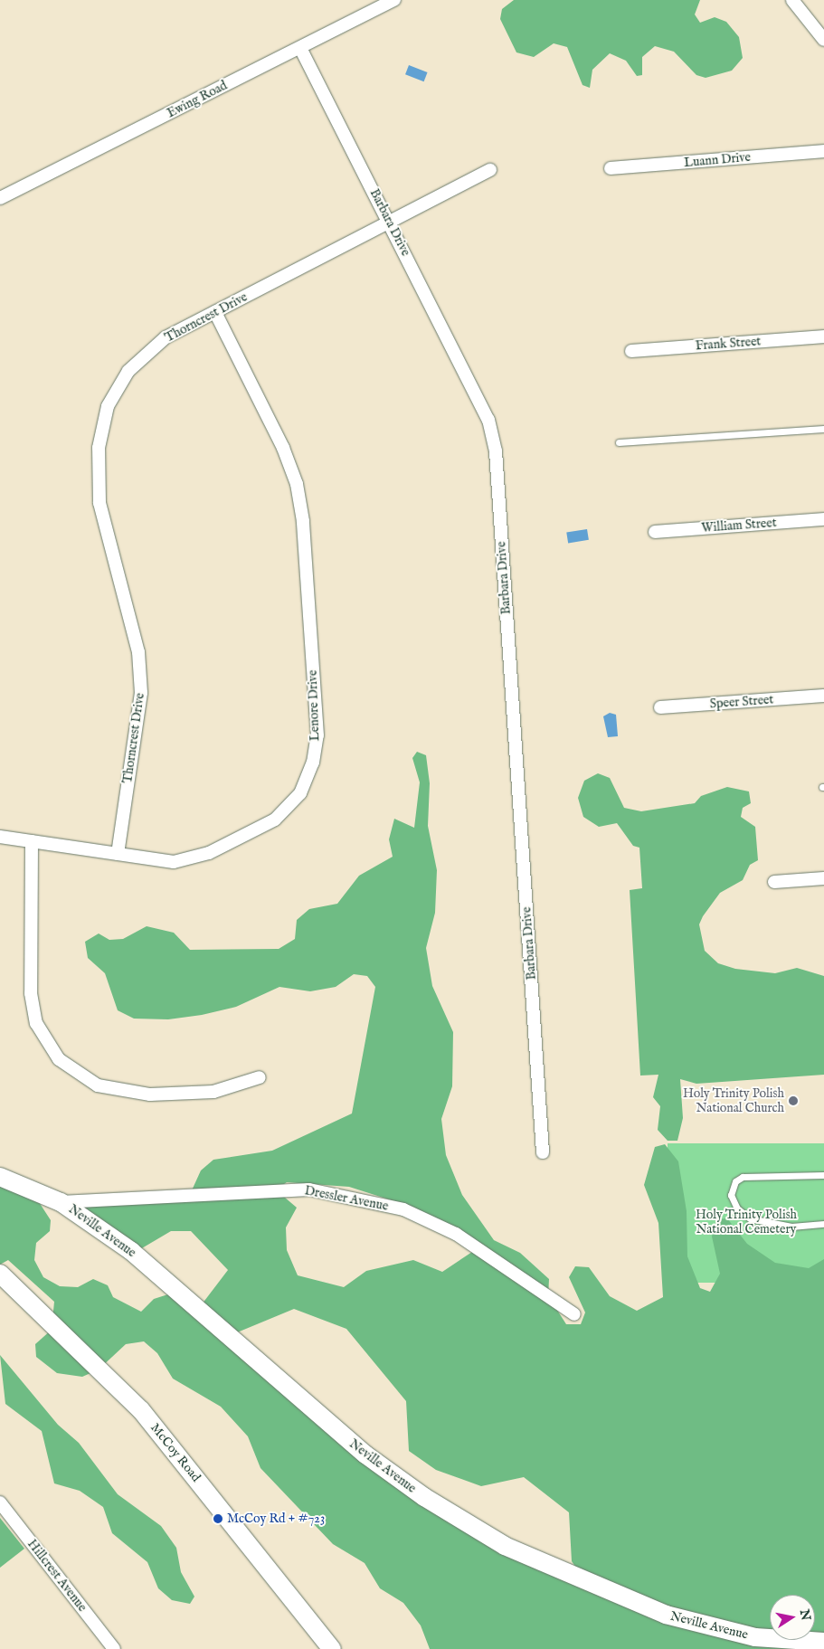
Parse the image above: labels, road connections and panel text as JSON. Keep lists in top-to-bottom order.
{
  "streets": {
    "street": [
      "Ewing Road",
      "Luann Drive",
      "Barbara Drive",
      "Thorncrest Drive",
      "Frank Street",
      "William Street",
      "Speer Street",
      "Lenore Drive",
      "Dressler Avenue",
      "Neville Avenue",
      "McCoy Road",
      "Hillcrest Avenue"
    ]
  },
  "crossings": [
    ["Ewing Road", "Barbara Drive"],
    ["Barbara Drive", "Thorncrest Drive"],
    ["Thorncrest Drive", "Lenore Drive"],
    ["Dressler Avenue", "Neville Avenue"]
  ],
  "parks": ["Holy Trinity Polish National Cemetery"],
  "places": ["Holy Trinity Polish National Church", "McCoy Rd + #723"],
  "north": "right"
}
